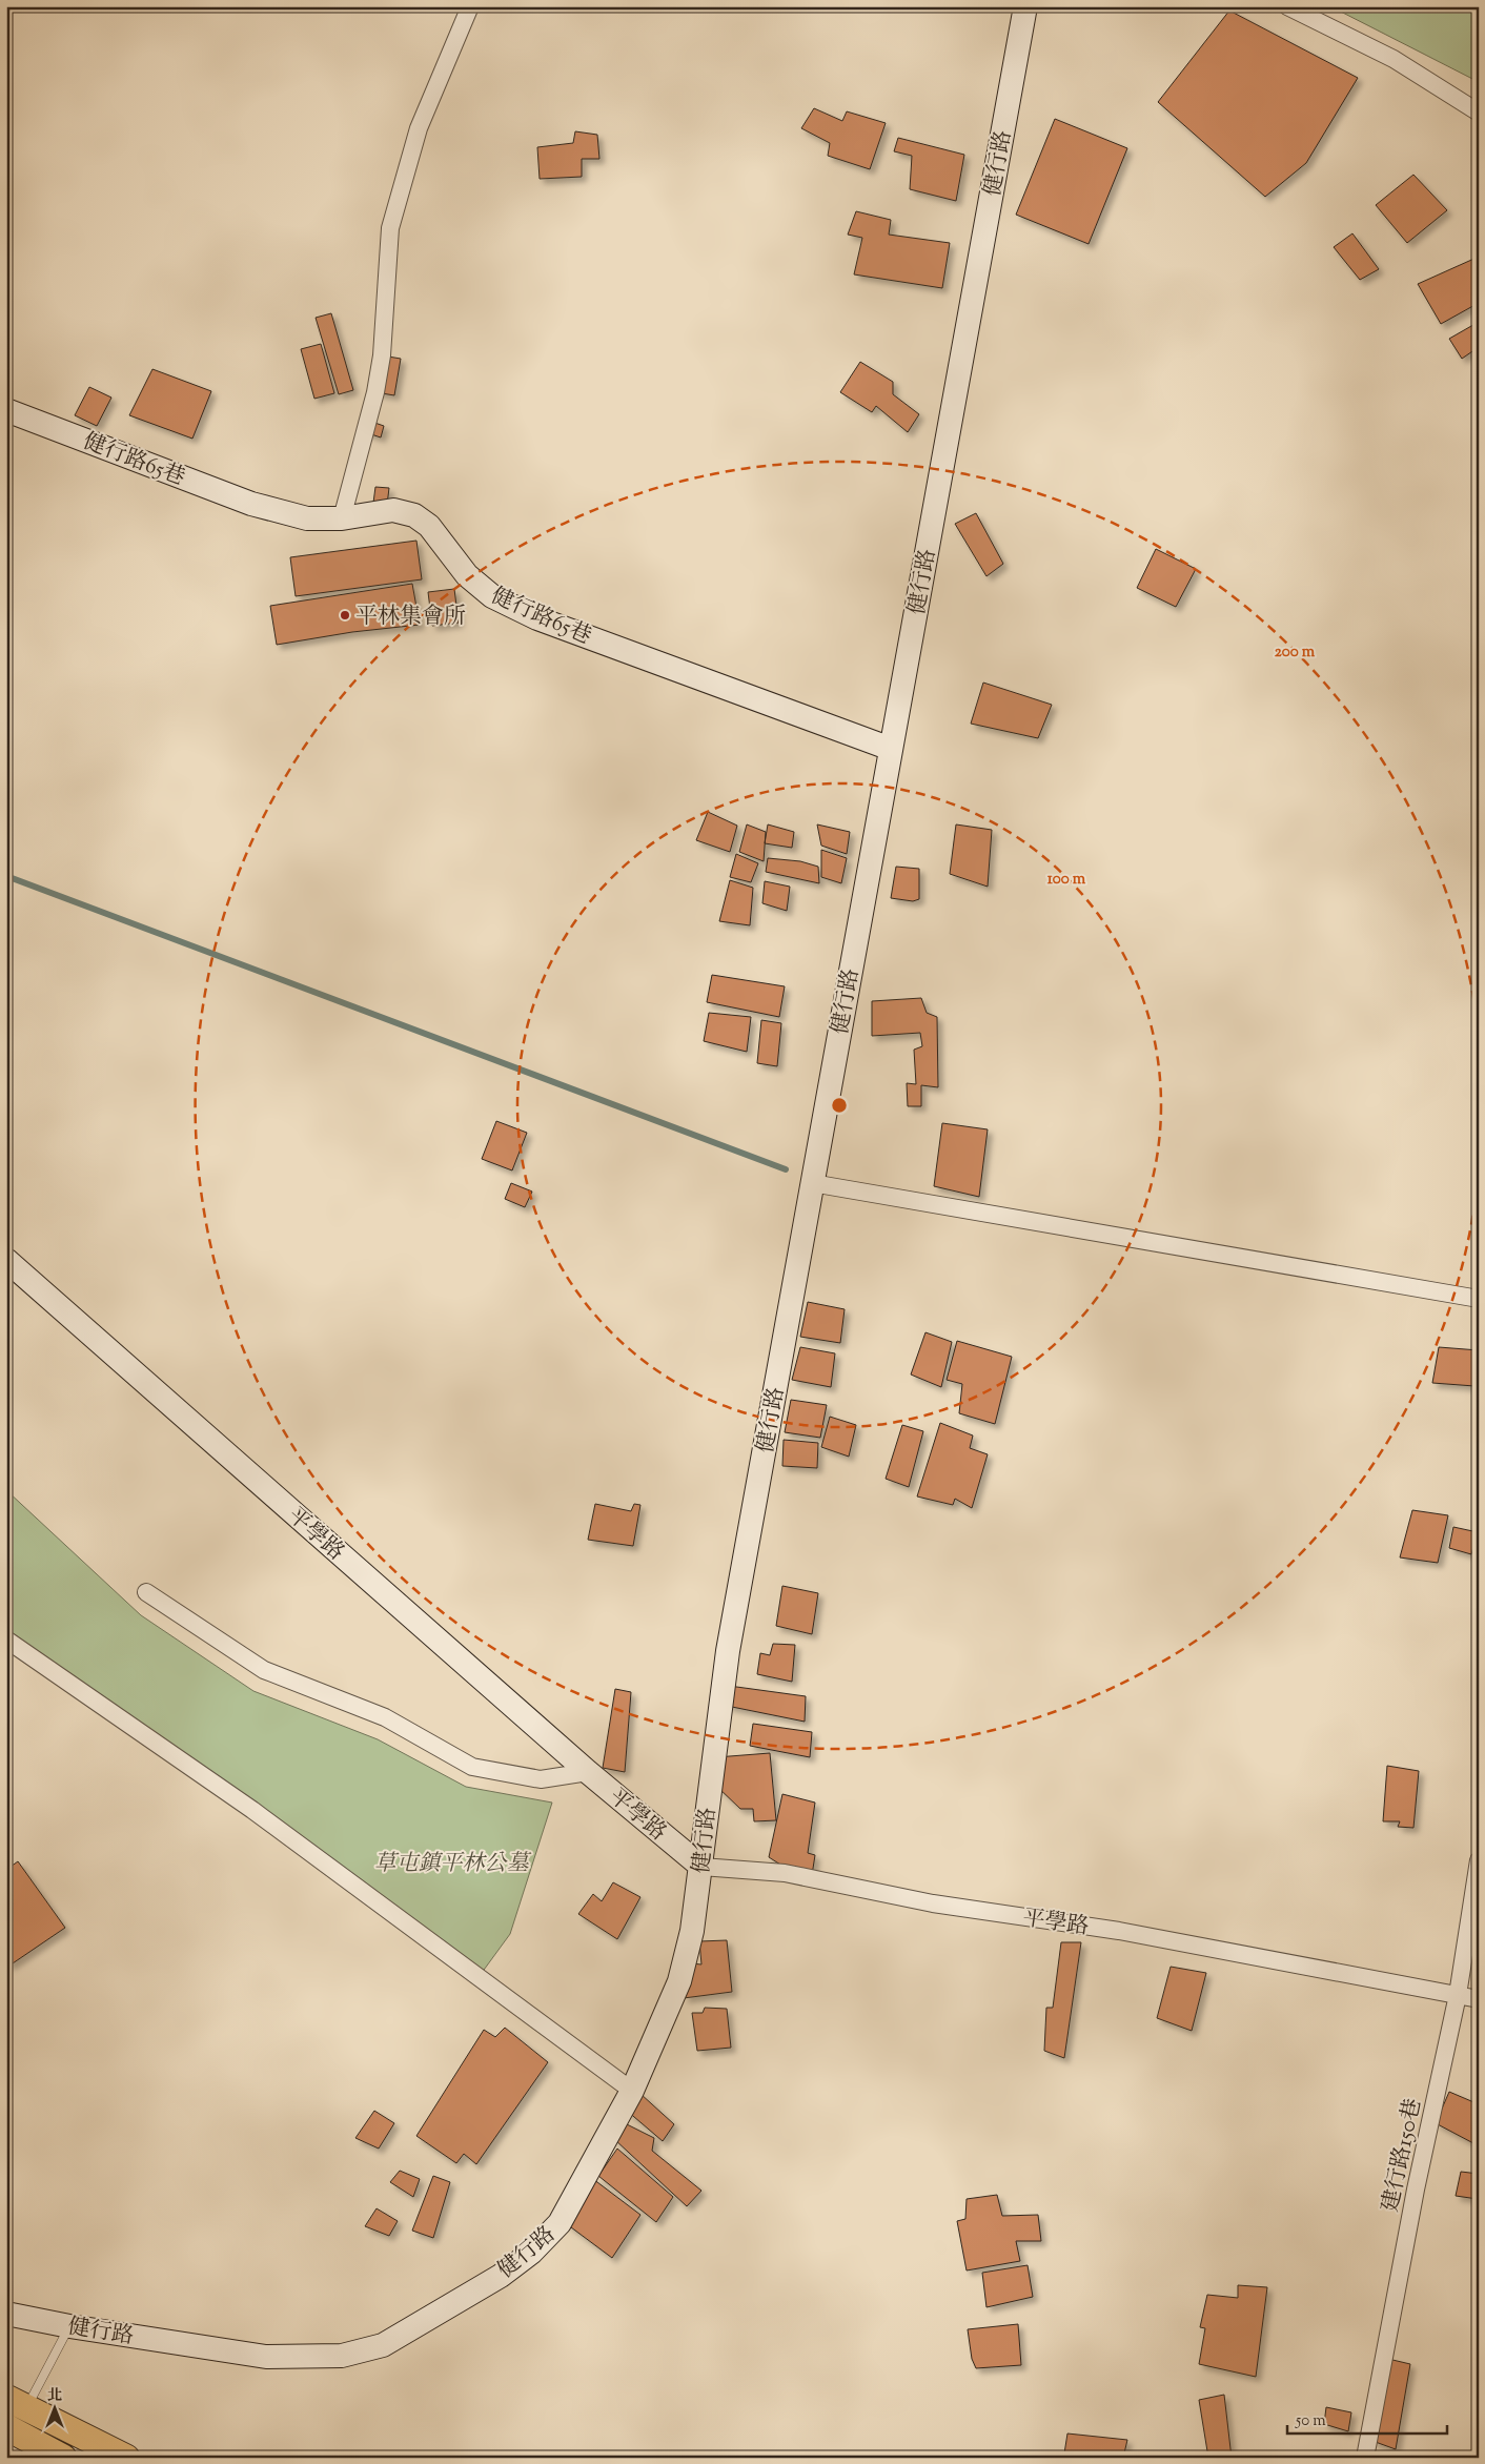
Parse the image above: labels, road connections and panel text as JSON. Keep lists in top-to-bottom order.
{
  "streets": {
    "street": [
      "健行路",
      "健行路65巷",
      "平學路",
      "建行路150巷"
    ]
  },
  "crossings": [
    ["健行路", "健行路65巷"],
    ["健行路", "平學路"],
    ["平學路", "建行路150巷"]
  ],
  "parks": ["草屯鎮平林公墓"],
  "places": ["平林集會所"],
  "scale_bar": "50 m",
  "north": "top",
  "rings": ["200 m", "100 m"]
}
